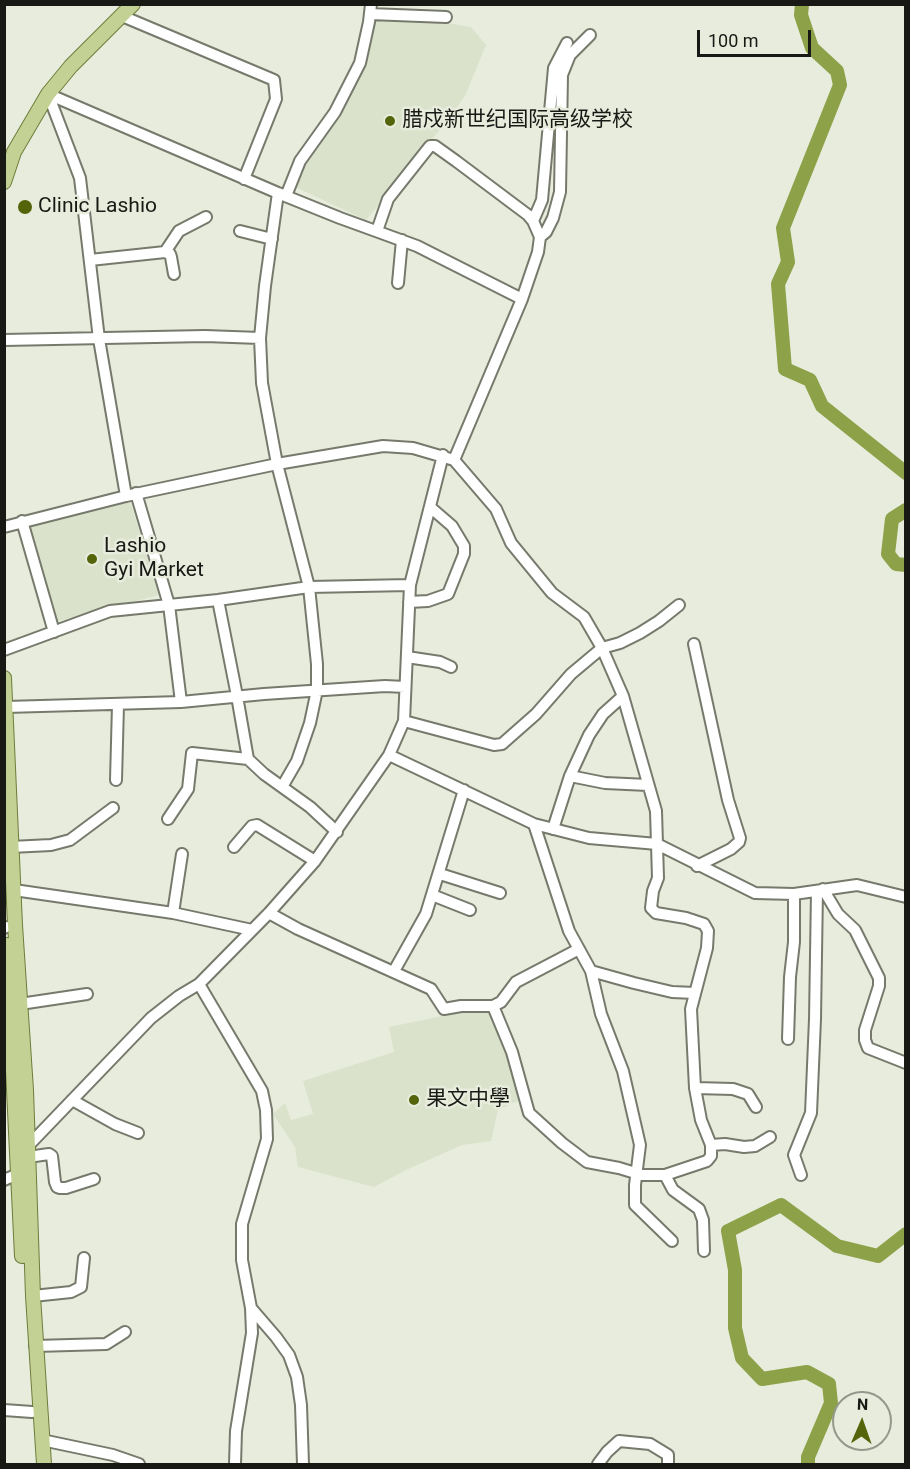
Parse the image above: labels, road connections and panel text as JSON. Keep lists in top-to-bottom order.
{
  "places": [
    "腊戍新世纪国际高级学校",
    "Clinic Lashio",
    "Lashio Gyi Market",
    "果文中學"
  ],
  "scale_bar": "100 m",
  "north": "top"
}
